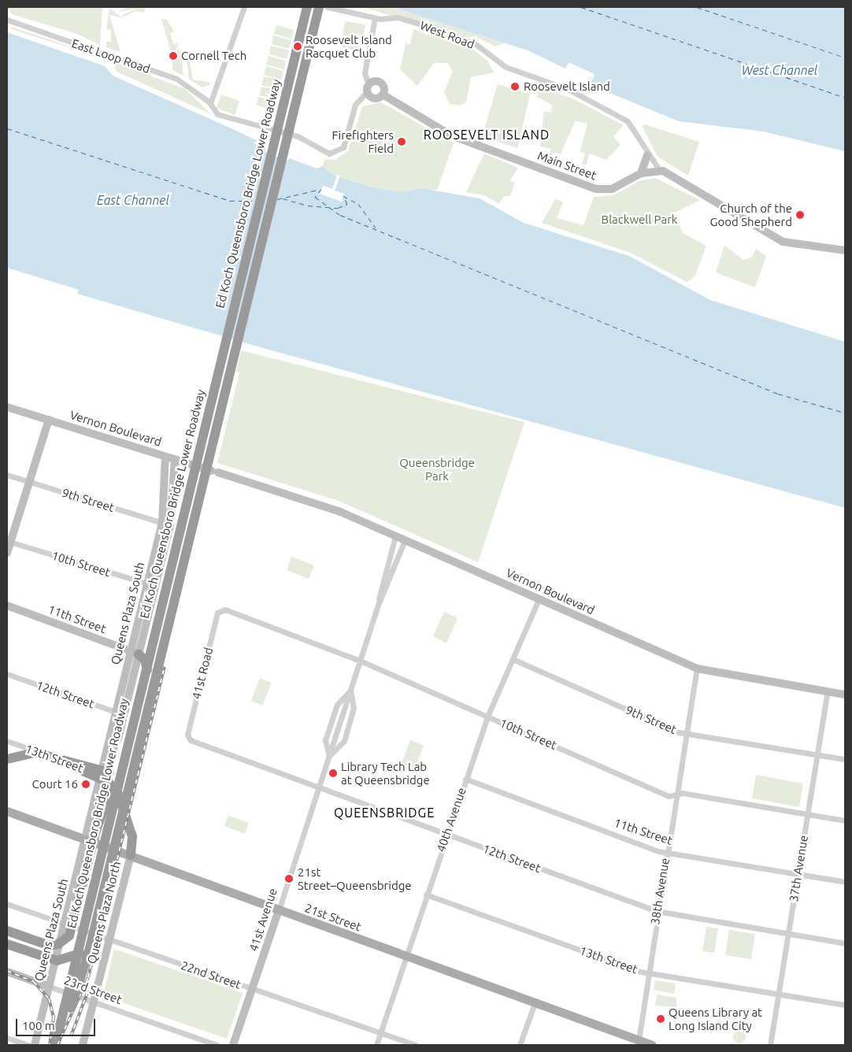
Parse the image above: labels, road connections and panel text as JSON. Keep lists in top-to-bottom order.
{
  "streets": {
    "highway": ["Ed Koch Queensboro Bridge Lower Roadway"],
    "main road": [
      "Main Street",
      "Vernon Boulevard",
      "Queens Plaza South",
      "11th Street",
      "Queens Plaza North",
      "21st Street",
      "41st Avenue",
      "23rd Street"
    ],
    "street": [
      "West Road",
      "East Loop Road",
      "9th Street",
      "10th Street",
      "41st Road",
      "12th Street",
      "13th Street",
      "40th Avenue",
      "37th Avenue",
      "38th Avenue",
      "22nd Street"
    ]
  },
  "crossings": [
    ["Vernon Boulevard", "Queens Plaza South"],
    ["Vernon Boulevard", "40th Avenue"],
    ["Vernon Boulevard", "37th Avenue"],
    ["Vernon Boulevard", "38th Avenue"],
    ["Vernon Boulevard", "41st Avenue"],
    ["9th Street", "Queens Plaza South"],
    ["9th Street", "40th Avenue"],
    ["9th Street", "37th Avenue"],
    ["9th Street", "38th Avenue"],
    ["10th Street", "Queens Plaza South"],
    ["10th Street", "41st Road"],
    ["10th Street", "40th Avenue"],
    ["10th Street", "37th Avenue"],
    ["10th Street", "38th Avenue"],
    ["10th Street", "41st Avenue"],
    ["Queens Plaza South", "11th Street"],
    ["Queens Plaza South", "12th Street"],
    ["Queens Plaza South", "13th Street"],
    ["Queens Plaza South", "21st Street"],
    ["Queens Plaza South", "22nd Street"],
    ["Queens Plaza South", "23rd Street"],
    ["11th Street", "40th Avenue"],
    ["11th Street", "37th Avenue"],
    ["11th Street", "38th Avenue"],
    ["41st Road", "12th Street"],
    ["12th Street", "40th Avenue"],
    ["12th Street", "37th Avenue"],
    ["12th Street", "38th Avenue"],
    ["12th Street", "41st Avenue"],
    ["13th Street", "40th Avenue"],
    ["13th Street", "37th Avenue"],
    ["13th Street", "38th Avenue"],
    ["40th Avenue", "21st Street"],
    ["40th Avenue", "22nd Street"],
    ["38th Avenue", "21st Street"],
    ["Queens Plaza North", "21st Street"],
    ["Queens Plaza North", "22nd Street"],
    ["Queens Plaza North", "23rd Street"],
    ["21st Street", "41st Avenue"],
    ["41st Avenue", "22nd Street"]
  ],
  "districts": ["ROOSEVELT ISLAND", "QUEENSBRIDGE"],
  "water": ["West Channel", "East Channel"],
  "parks": ["Blackwell Park", "Queensbridge Park"],
  "places": [
    "Roosevelt Island Racquet Club",
    "Cornell Tech",
    "Roosevelt Island",
    "Firefighters Field",
    "Church of the Good Shepherd",
    "Library Tech Lab at Queensbridge",
    "Court 16",
    "21st Street–Queensbridge",
    "Queens Library at Long Island City"
  ],
  "scale_bar": "100 m"
}
